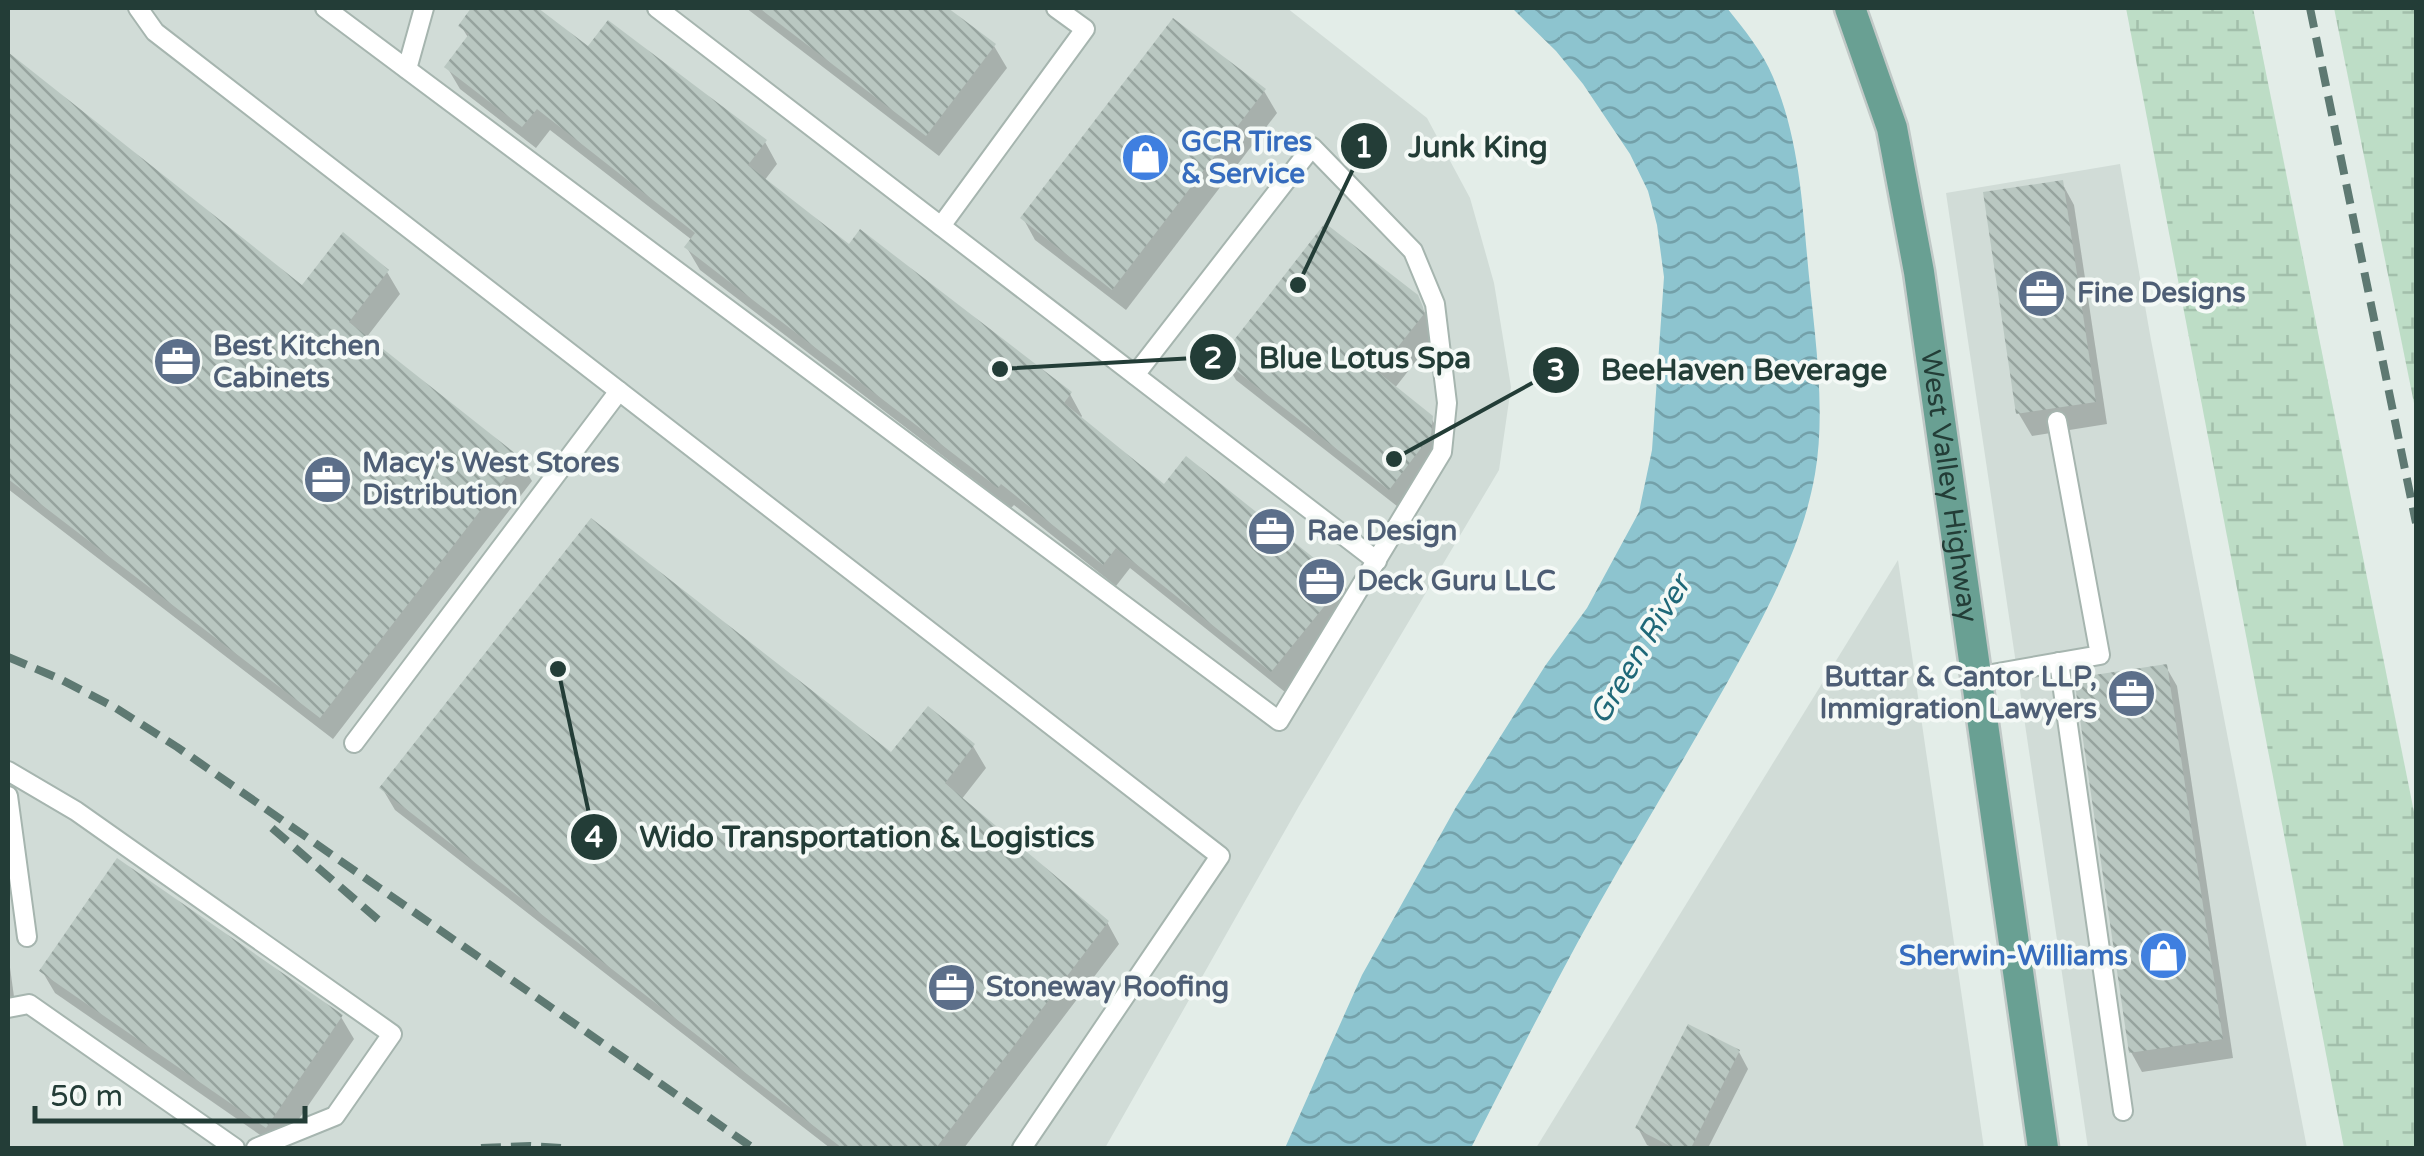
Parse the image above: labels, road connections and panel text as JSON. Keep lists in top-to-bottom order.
{
  "streets": {
    "main road": ["West Valley Highway"]
  },
  "water": ["Green River"],
  "places": {
    "shop": ["GCR Tires & Service", "Sherwin-Williams"],
    "other": [
      "Junk King",
      "Blue Lotus Spa",
      "BeeHaven Beverage",
      "Wido Transportation & Logistics"
    ],
    "office": [
      "Fine Designs",
      "Best Kitchen Cabinets",
      "Macy's West Stores Distribution",
      "Rae Design",
      "Deck Guru LLC",
      "Buttar & Cantor LLP, Immigration Lawyers",
      "Stoneway Roofing"
    ]
  },
  "scale_bar": "50 m"
}
